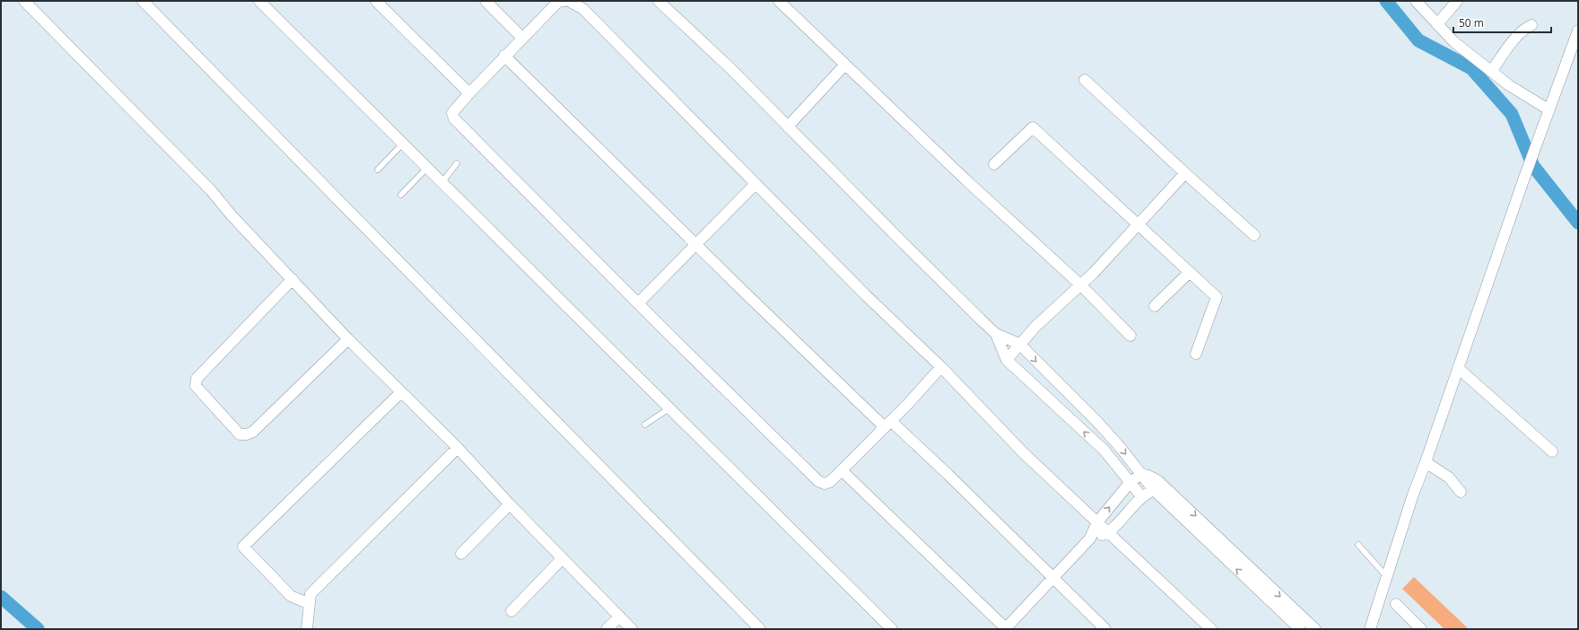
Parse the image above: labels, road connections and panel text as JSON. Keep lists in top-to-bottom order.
{
  "scale_bar": "50 m"
}
